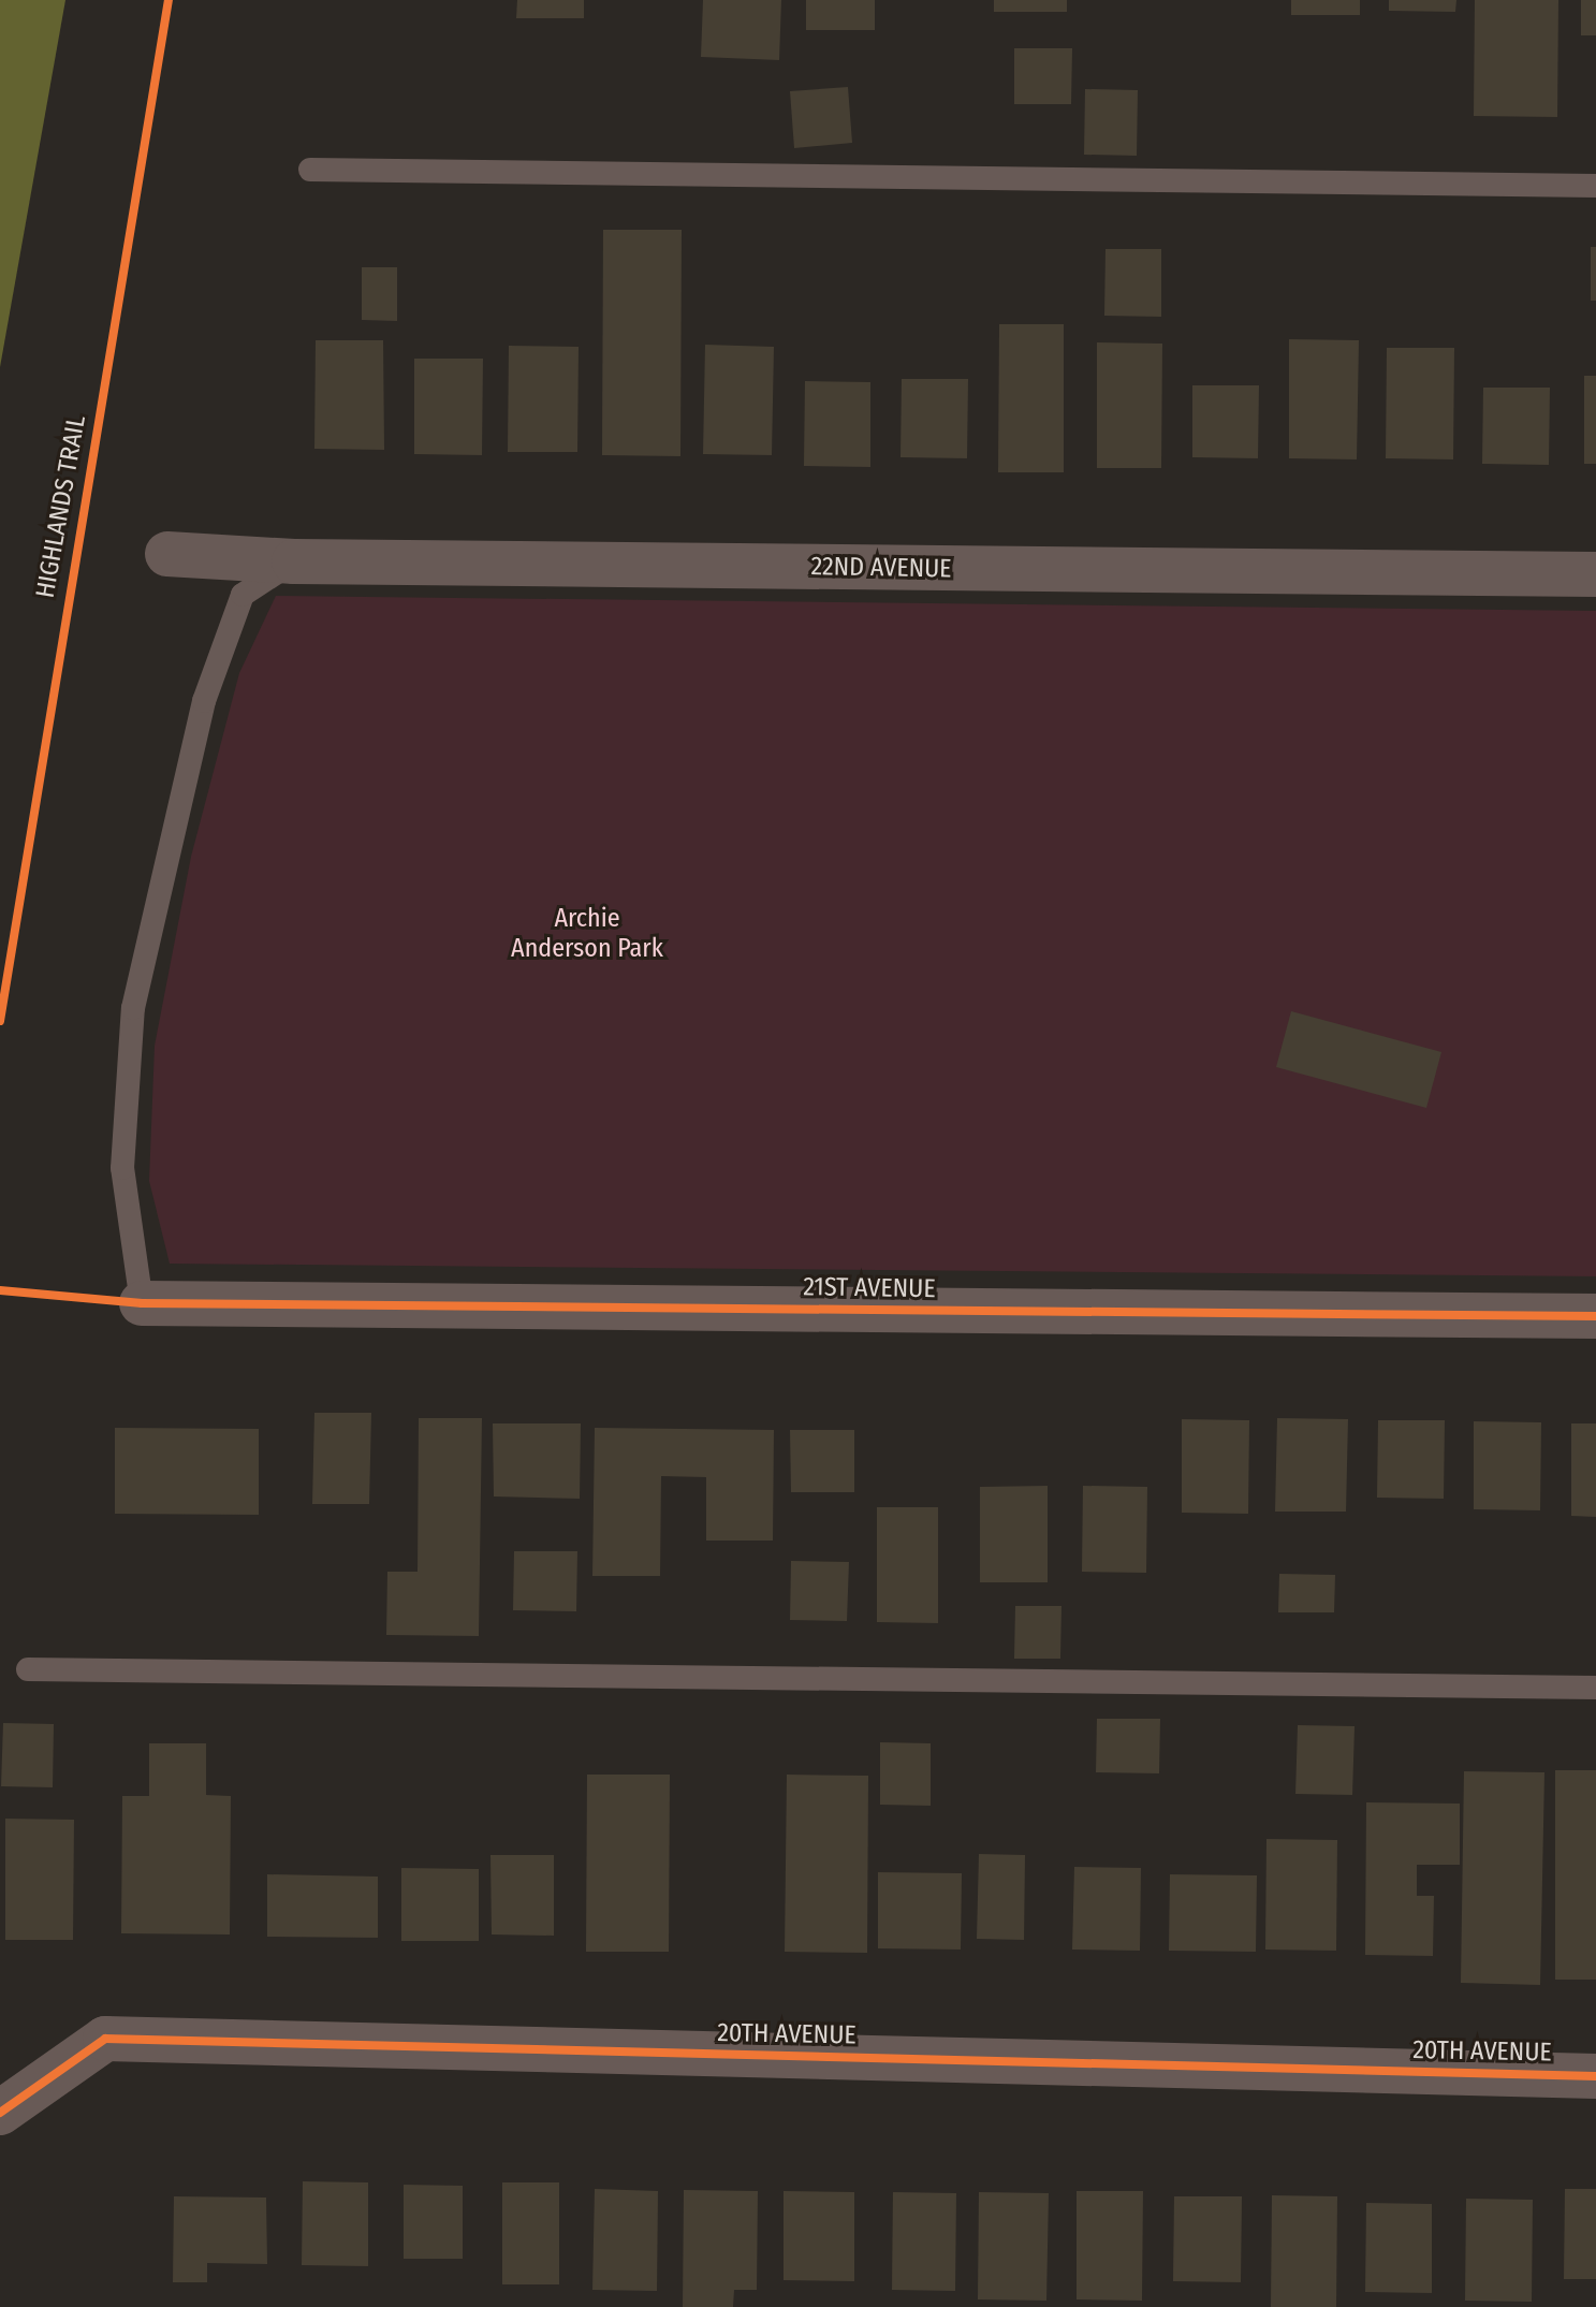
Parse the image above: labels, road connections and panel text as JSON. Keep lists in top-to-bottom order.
{
  "streets": {
    "street": ["22ND AVENUE", "21ST AVENUE", "20TH AVENUE"],
    "cycle path": ["HIGHLANDS TRAIL"]
  },
  "parks": ["Archie Anderson Park"]
}
